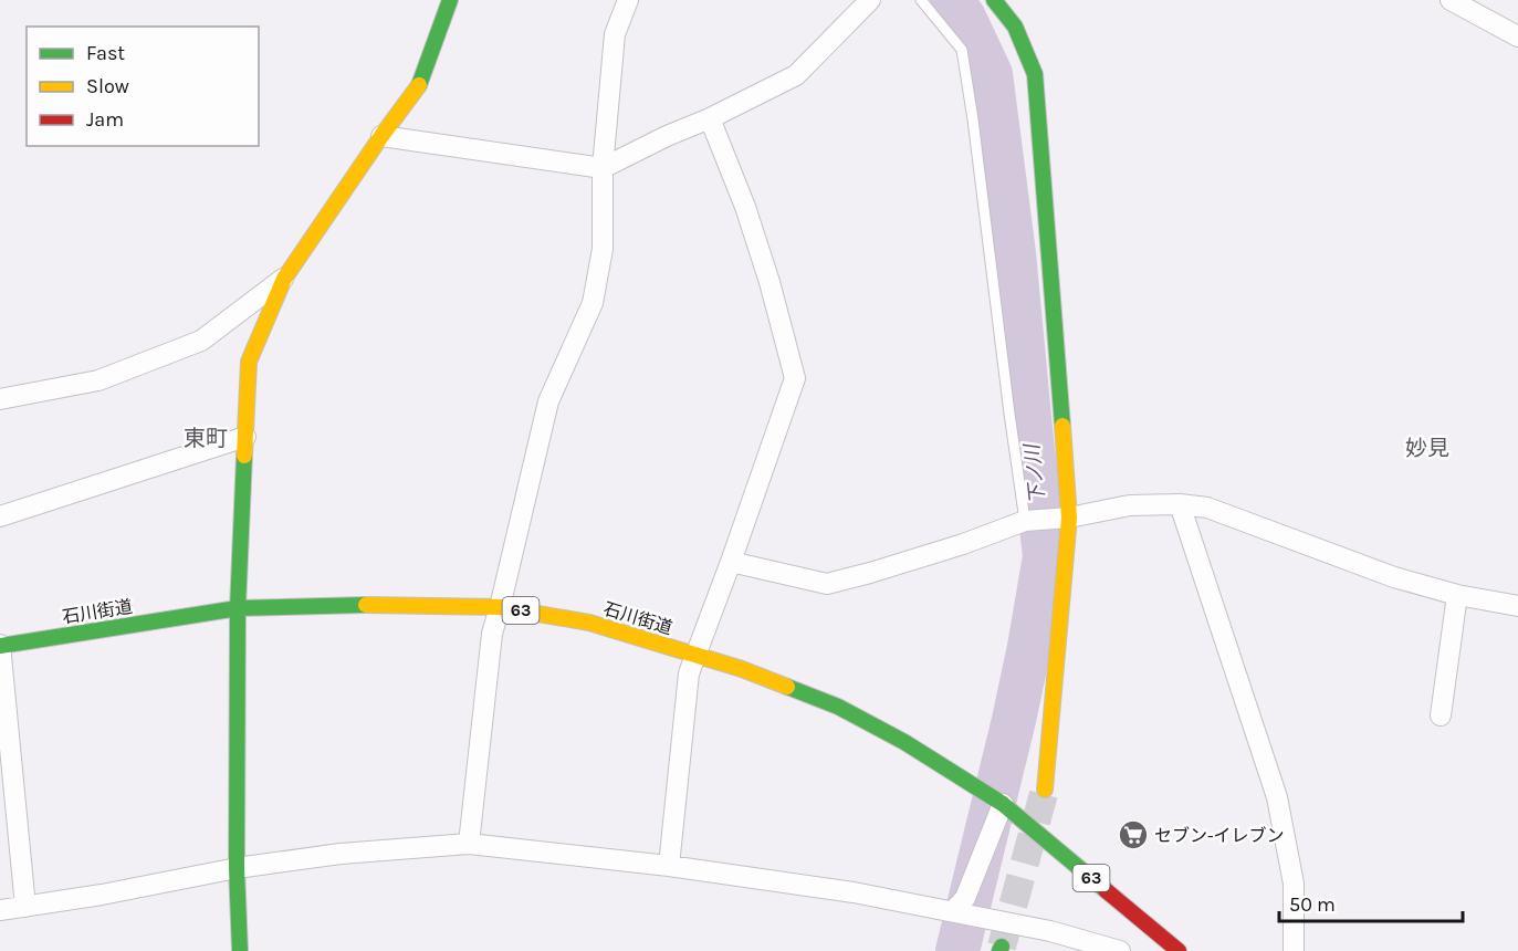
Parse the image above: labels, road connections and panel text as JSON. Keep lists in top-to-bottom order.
{
  "streets": {
    "street": ["63", "石川街道"]
  },
  "districts": ["東町", "妙見"],
  "water": ["下ノ川"],
  "places": {
    "supermarket": ["セブン-イレブン"]
  },
  "legend": ["Fast", "Slow", "Jam"],
  "scale_bar": "50 m"
}
